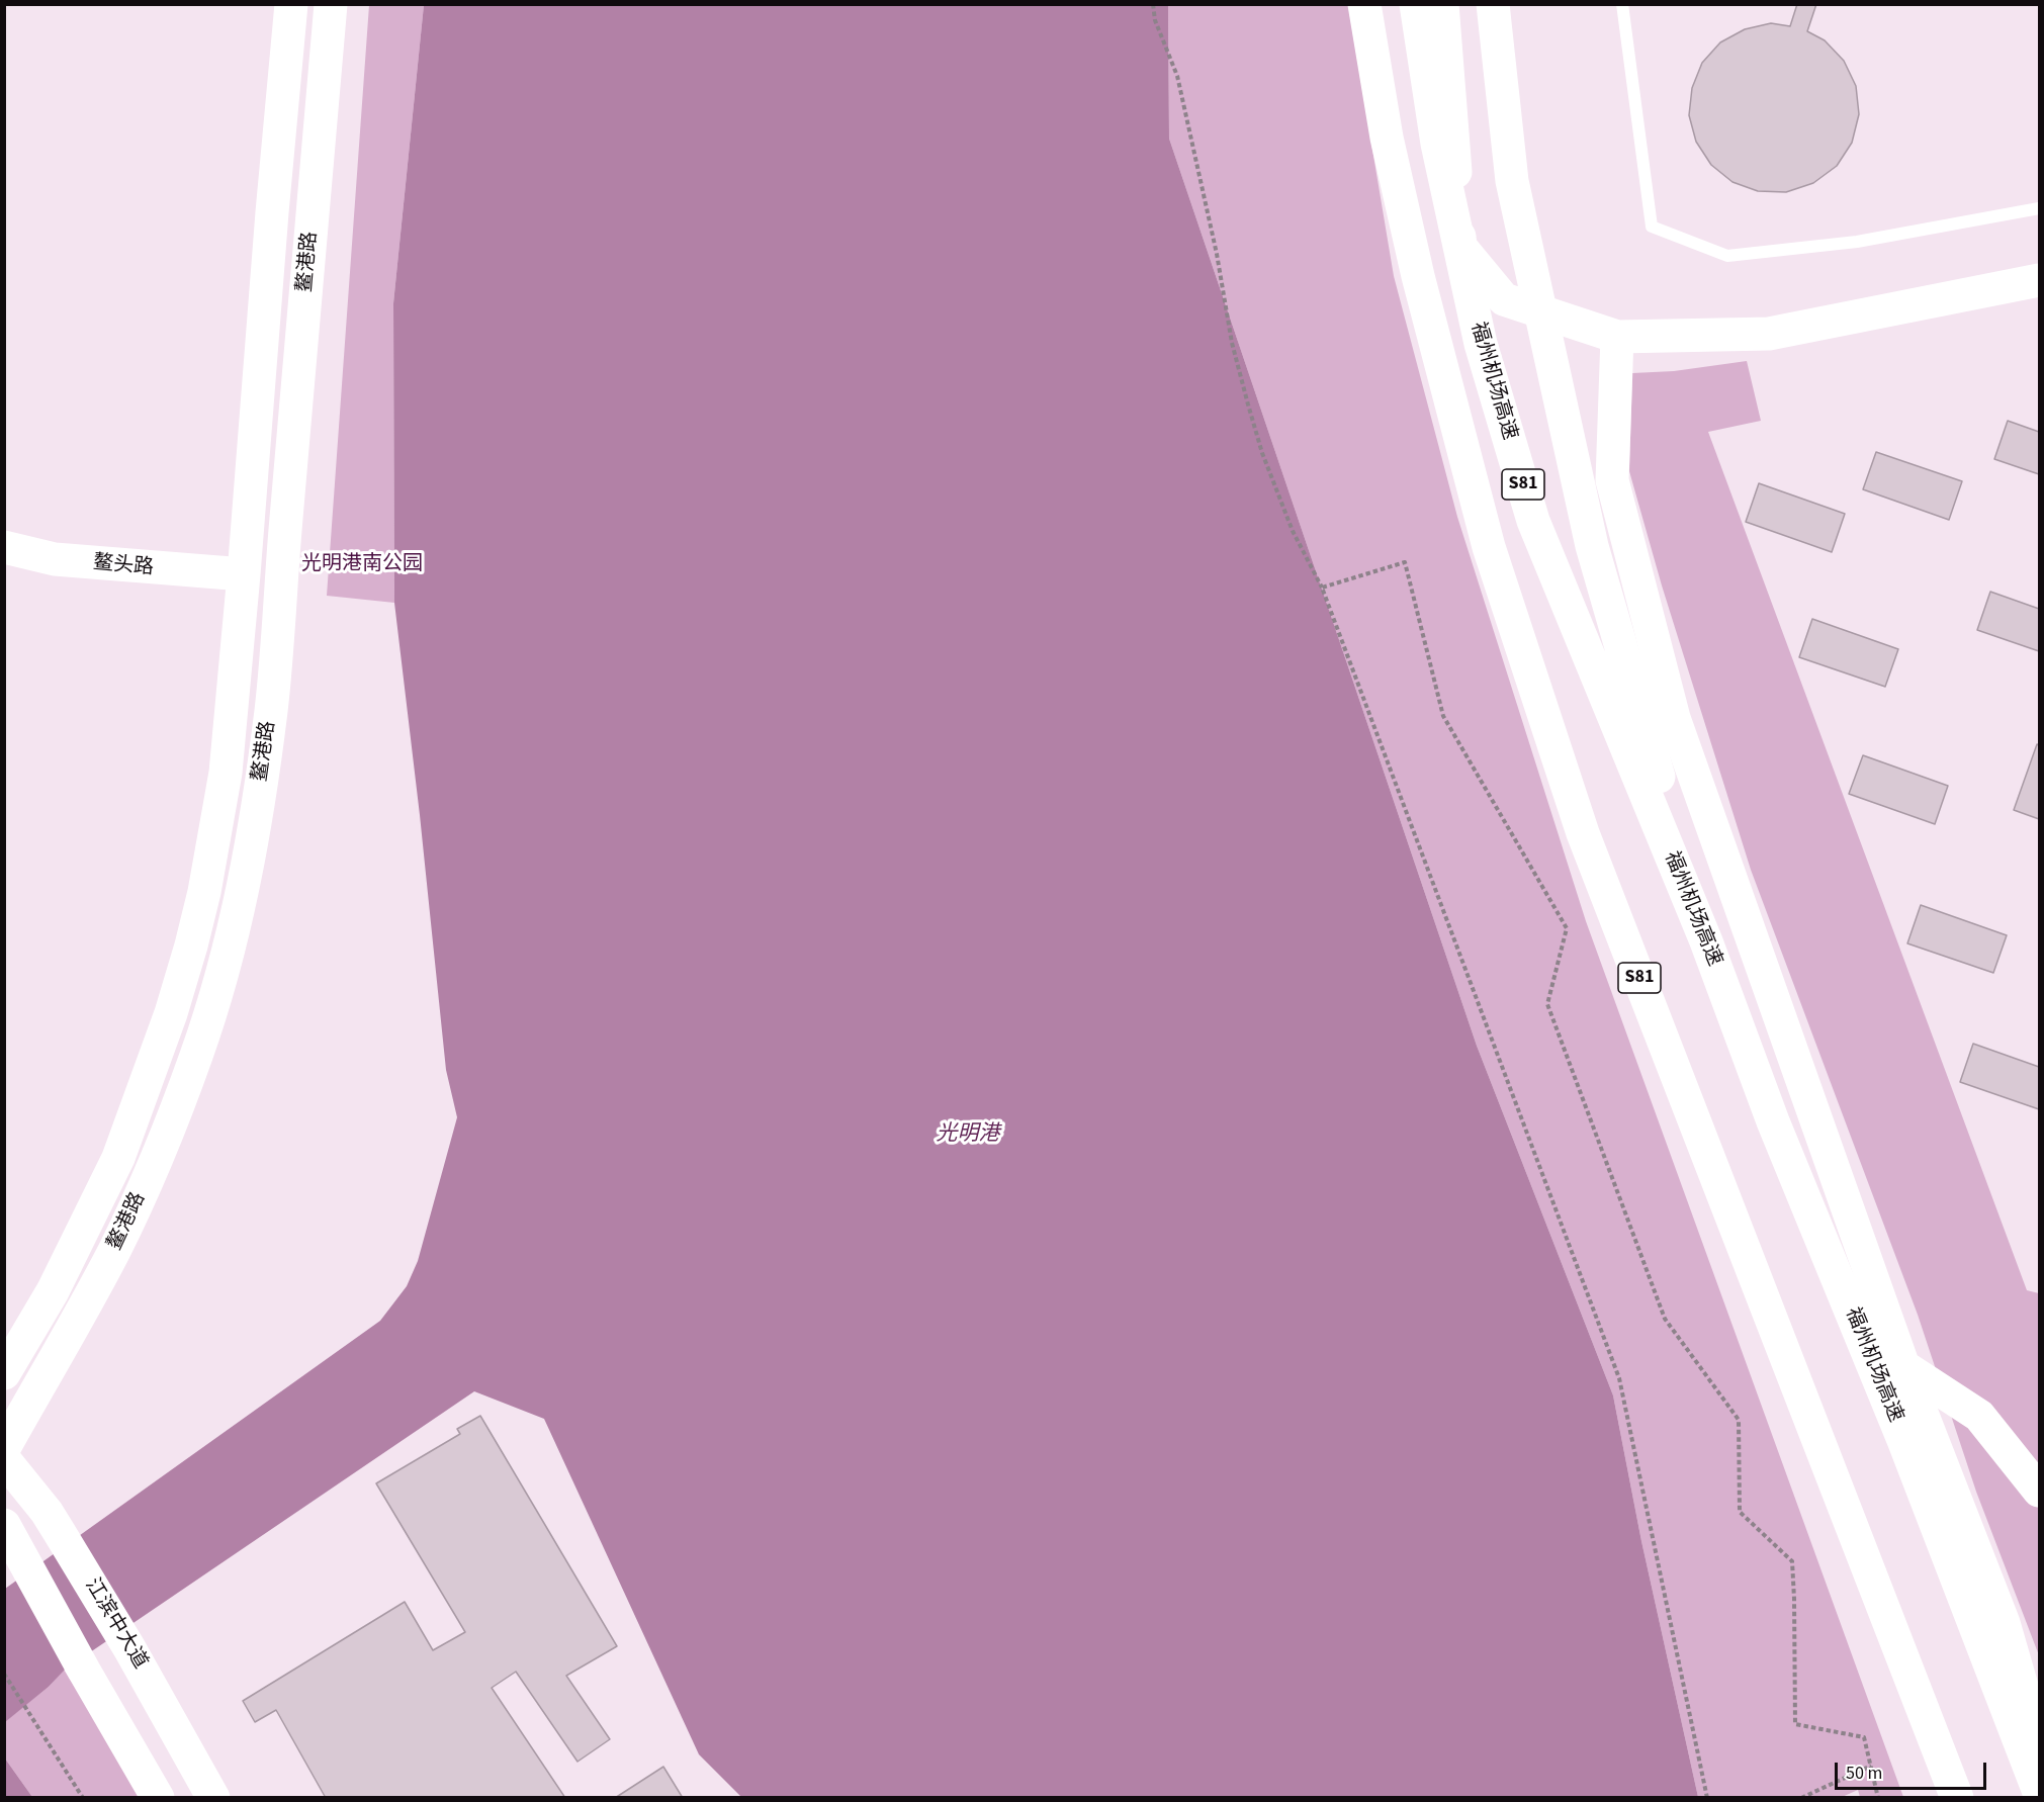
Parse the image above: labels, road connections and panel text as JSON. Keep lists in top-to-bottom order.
{
  "streets": {
    "main road": [
      "鳌港路",
      "福州机场高速",
      "S81",
      "鳌头路",
      "江滨中大道"
    ]
  },
  "crossings": [
    ["鳌港路", "鳌头路"]
  ],
  "water": ["光明港"],
  "parks": ["光明港南公园"],
  "scale_bar": "50 m"
}
